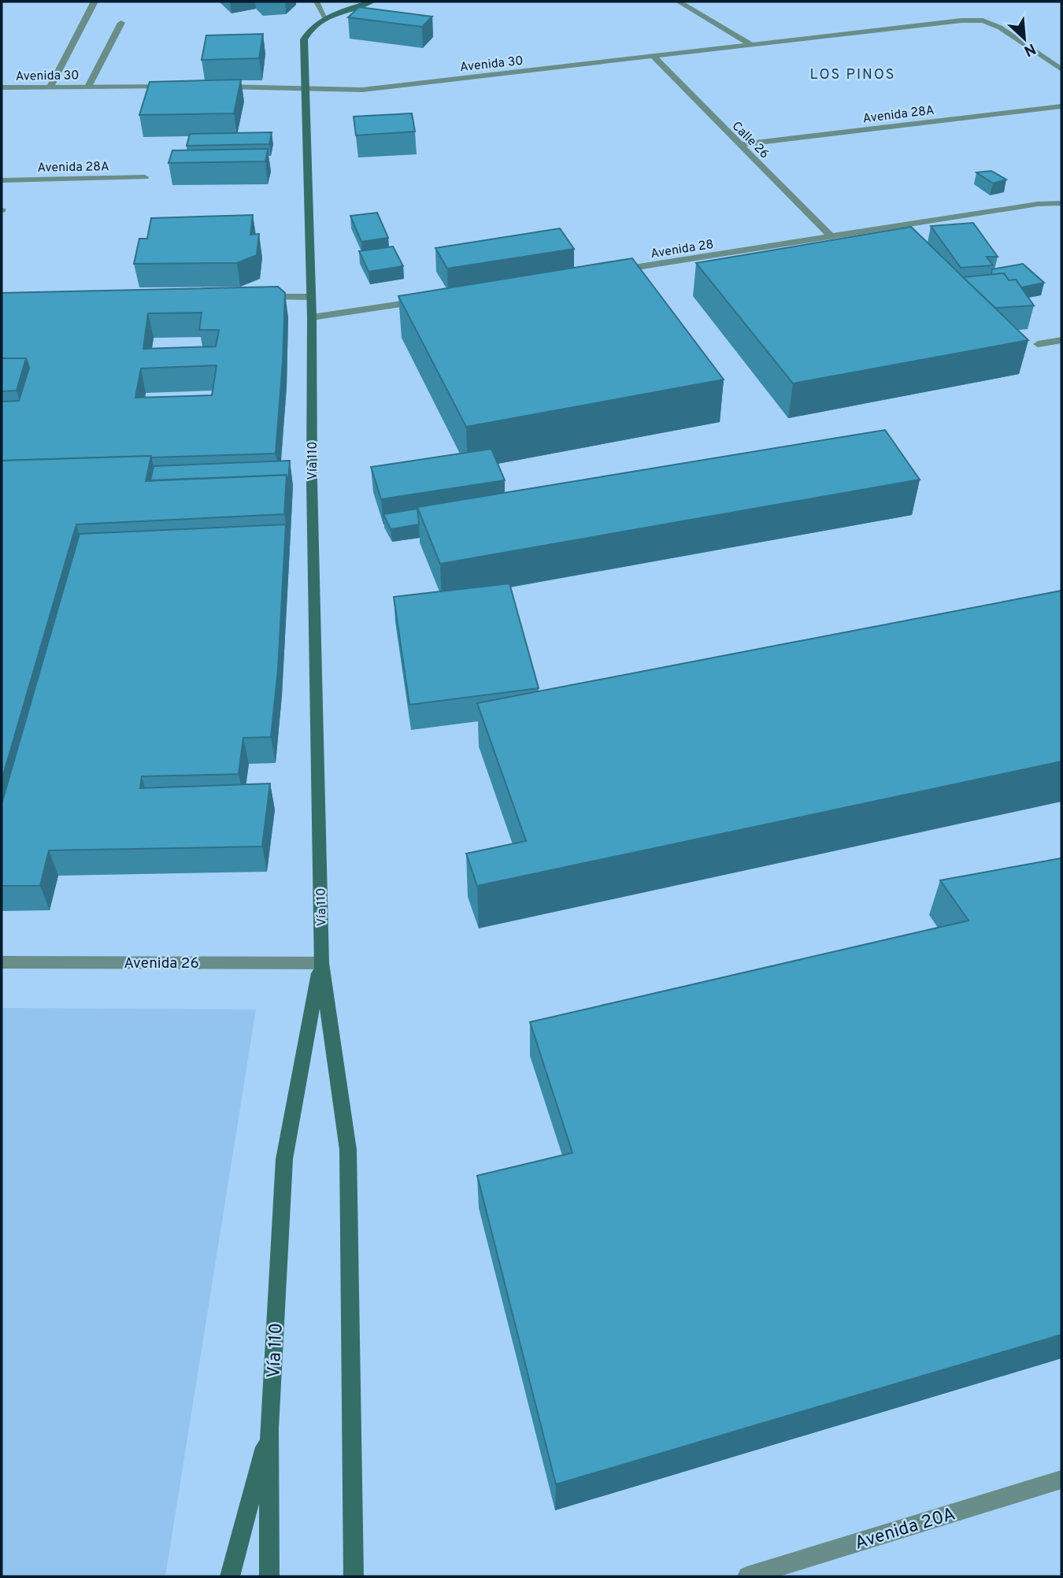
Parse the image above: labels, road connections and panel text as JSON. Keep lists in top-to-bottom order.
{
  "streets": {
    "main road": ["Vía 110"],
    "street": [
      "Avenida 30",
      "Avenida 28A",
      "Calle 26",
      "Avenida 28",
      "Avenida 26",
      "Avenida 20A"
    ]
  },
  "crossings": [
    ["Avenida 30", "Calle 26"],
    ["Avenida 30", "Vía 110"],
    ["Avenida 28A", "Calle 26"],
    ["Calle 26", "Avenida 28"],
    ["Vía 110", "Avenida 26"]
  ],
  "districts": ["LOS PINOS"],
  "north": "bottom right"
}
